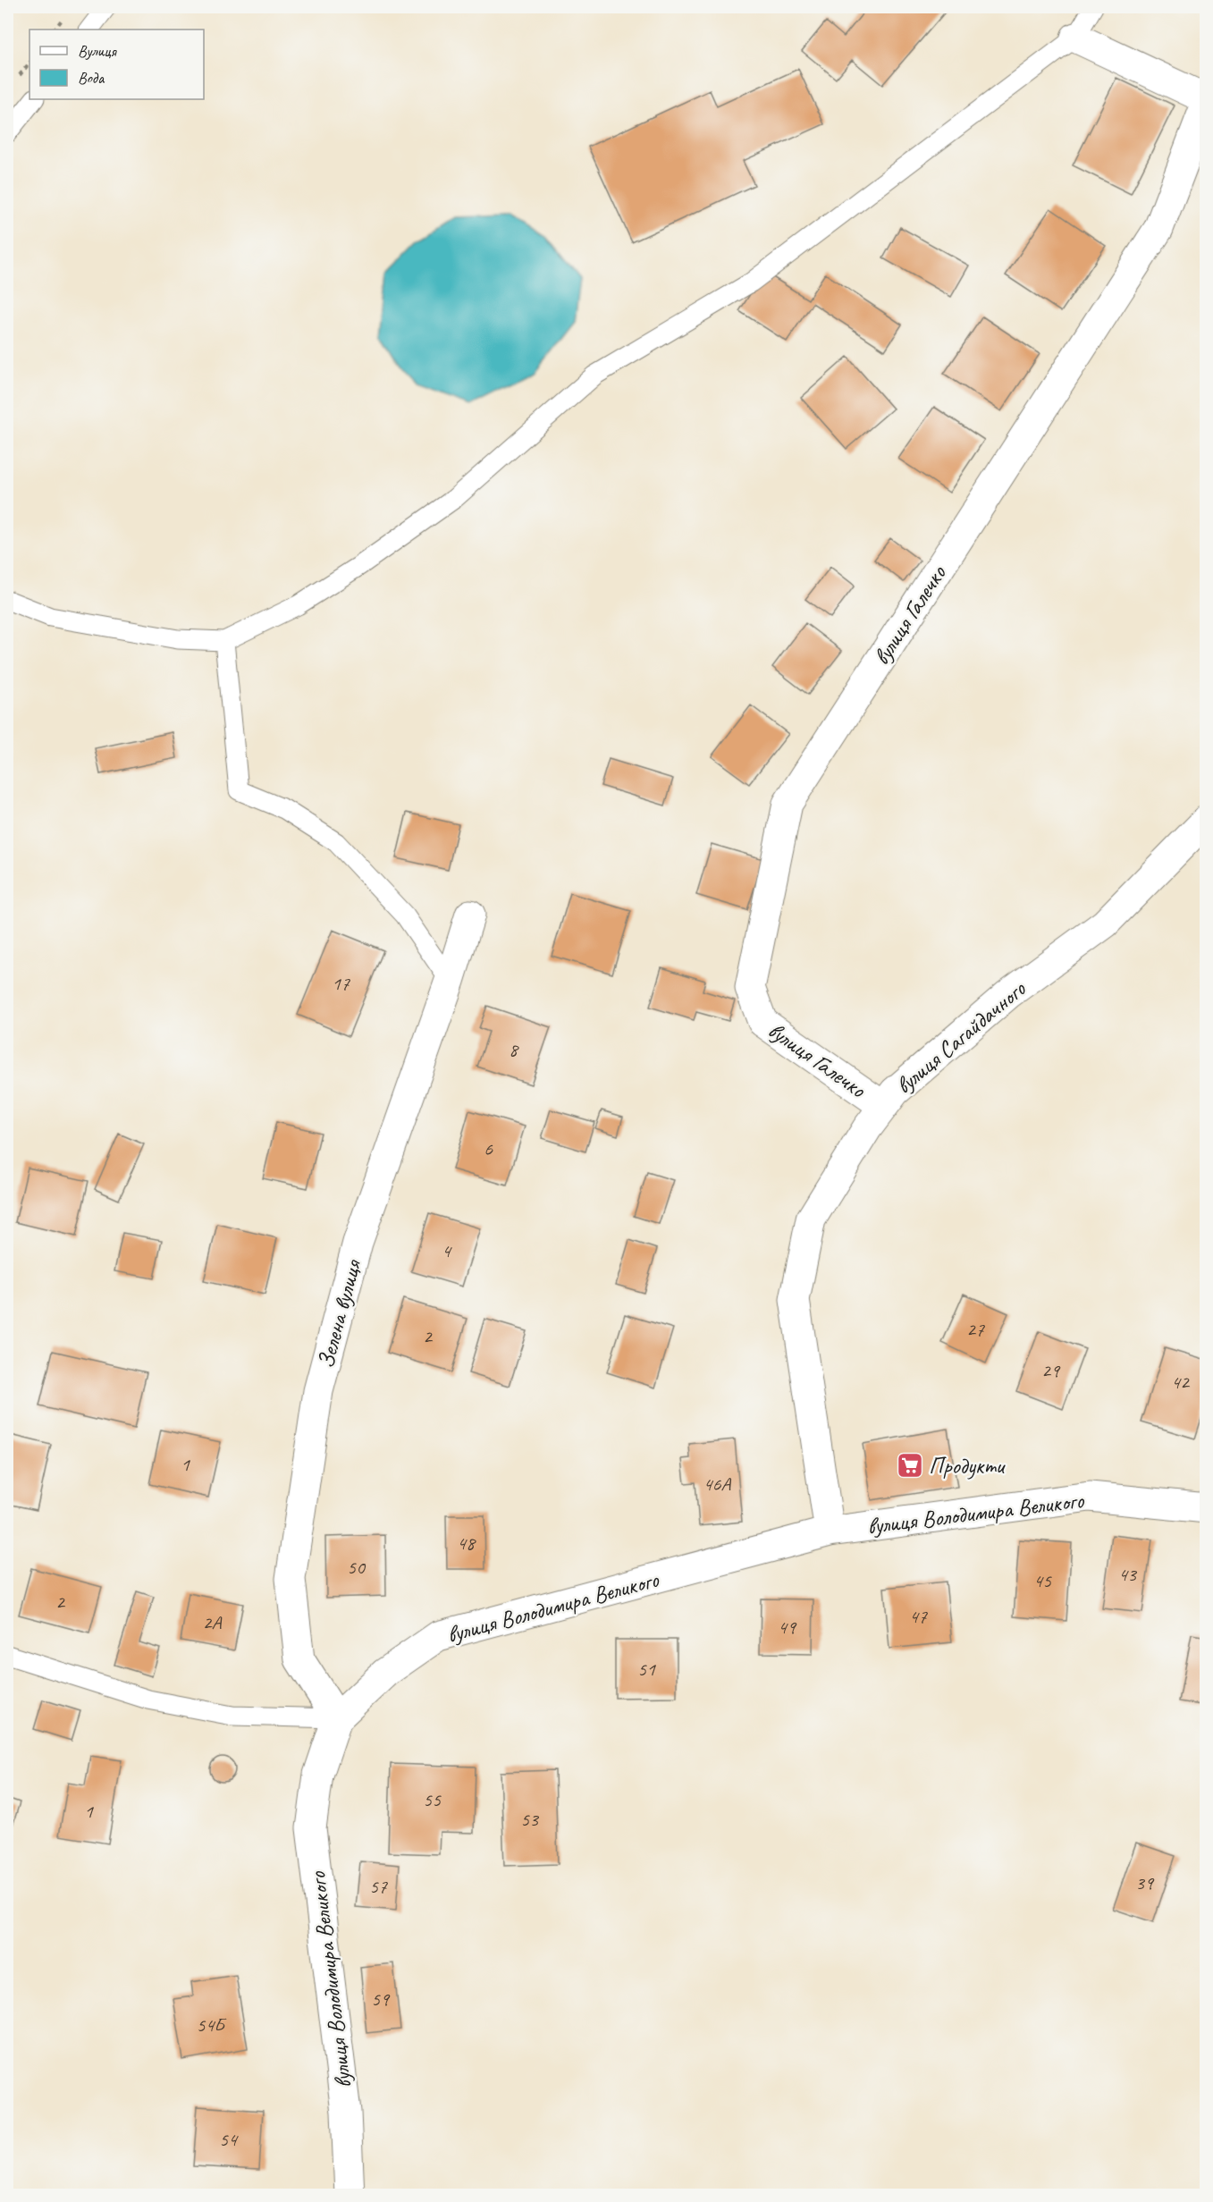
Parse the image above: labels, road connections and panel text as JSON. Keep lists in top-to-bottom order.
{
  "streets": {
    "street": [
      "вулиця Галечко",
      "вулиця Сагайдачного",
      "Зелена вулиця",
      "вулиця Володимира Великого"
    ]
  },
  "crossings": [
    ["вулиця Галечко", "вулиця Сагайдачного"],
    ["вулиця Сагайдачного", "вулиця Володимира Великого"],
    ["Зелена вулиця", "вулиця Володимира Великого"]
  ],
  "places": {
    "supermarket": ["Продукти"]
  },
  "house_numbers": [
    "17",
    "8",
    "6",
    "4",
    "27",
    "2",
    "29",
    "42",
    "1",
    "46А",
    "48",
    "50",
    "43",
    "45",
    "2",
    "47",
    "2А",
    "49",
    "51",
    "55",
    "1",
    "53",
    "39",
    "57",
    "59",
    "54Б",
    "54"
  ],
  "legend": ["Вулиця", "Вода"]
}
